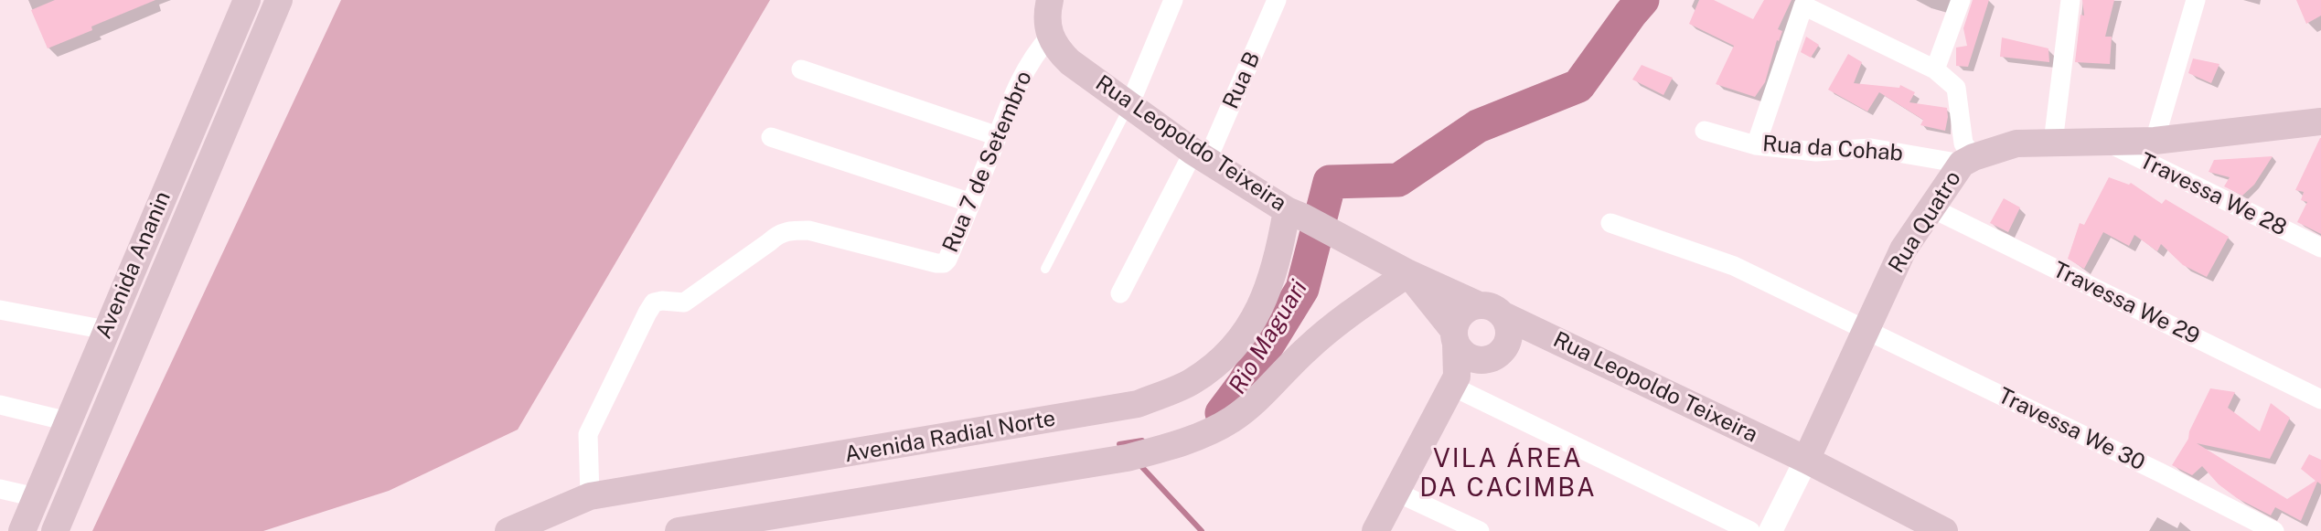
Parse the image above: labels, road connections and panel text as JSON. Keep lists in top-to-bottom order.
{
  "streets": {
    "main road": [
      "Rua Leopoldo Teixeira",
      "Rua Quatro",
      "Avenida Ananin",
      "Avenida Radial Norte"
    ],
    "street": [
      "Rua B",
      "Rua da Cohab",
      "Rua 7 de Setembro",
      "Travessa We 28",
      "Travessa We 29",
      "Travessa We 30"
    ]
  },
  "crossings": [
    ["Rua B", "Rua Leopoldo Teixeira"],
    ["Rua Leopoldo Teixeira", "Rua 7 de Setembro"],
    ["Rua Leopoldo Teixeira", "Rua Quatro"],
    ["Rua Leopoldo Teixeira", "Avenida Radial Norte"],
    ["Rua da Cohab", "Rua Quatro"],
    ["Rua 7 de Setembro", "Avenida Radial Norte"],
    ["Travessa We 28", "Rua Quatro"],
    ["Rua Quatro", "Travessa We 29"],
    ["Rua Quatro", "Travessa We 30"]
  ],
  "districts": ["VILA ÁREA DA CACIMBA"],
  "water": ["Rio Maguari"]
}
